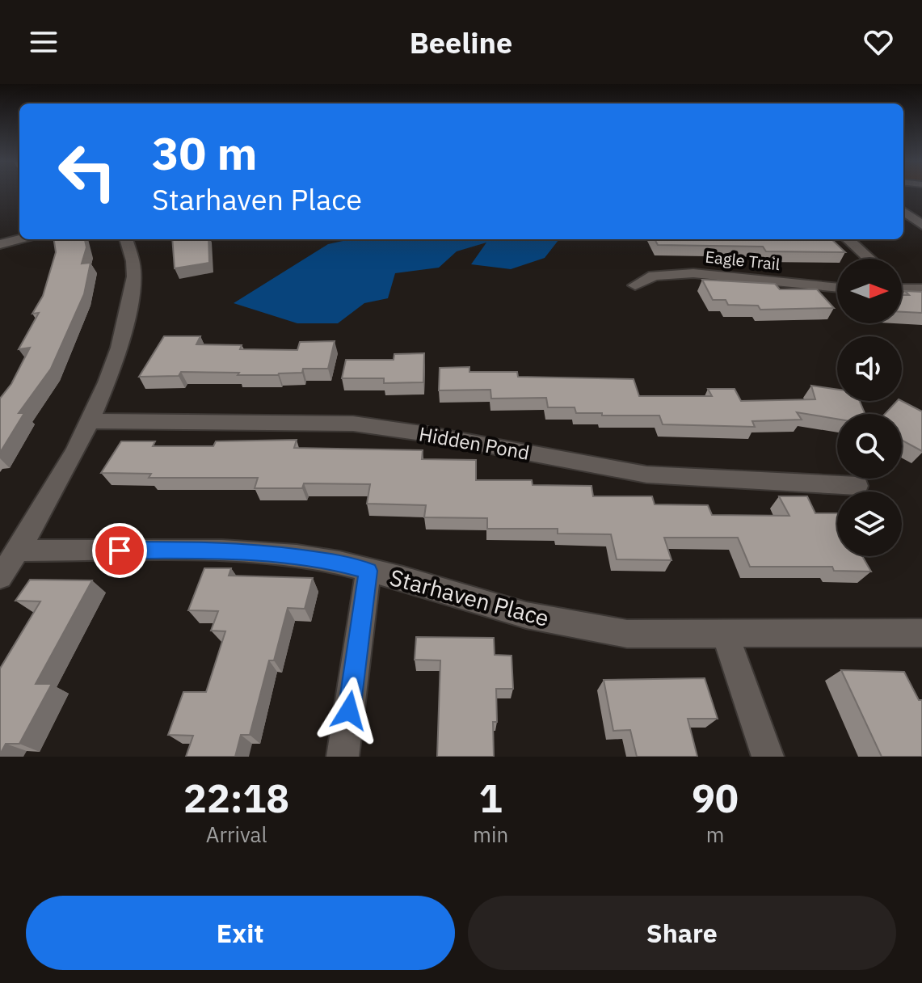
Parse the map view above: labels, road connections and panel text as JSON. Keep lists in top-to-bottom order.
{
  "streets": {
    "street": ["Eagle Trail", "Hidden Pond", "Starhaven Place"]
  },
  "north": "right",
  "page": {
    "header": "Beeline",
    "turn": ["30 m", "Starhaven Place"],
    "eta": [
      "22:18",
      "Arrival",
      "1",
      "min",
      "90",
      "m"
    ],
    "buttons": ["Exit", "Share"]
  }
}
